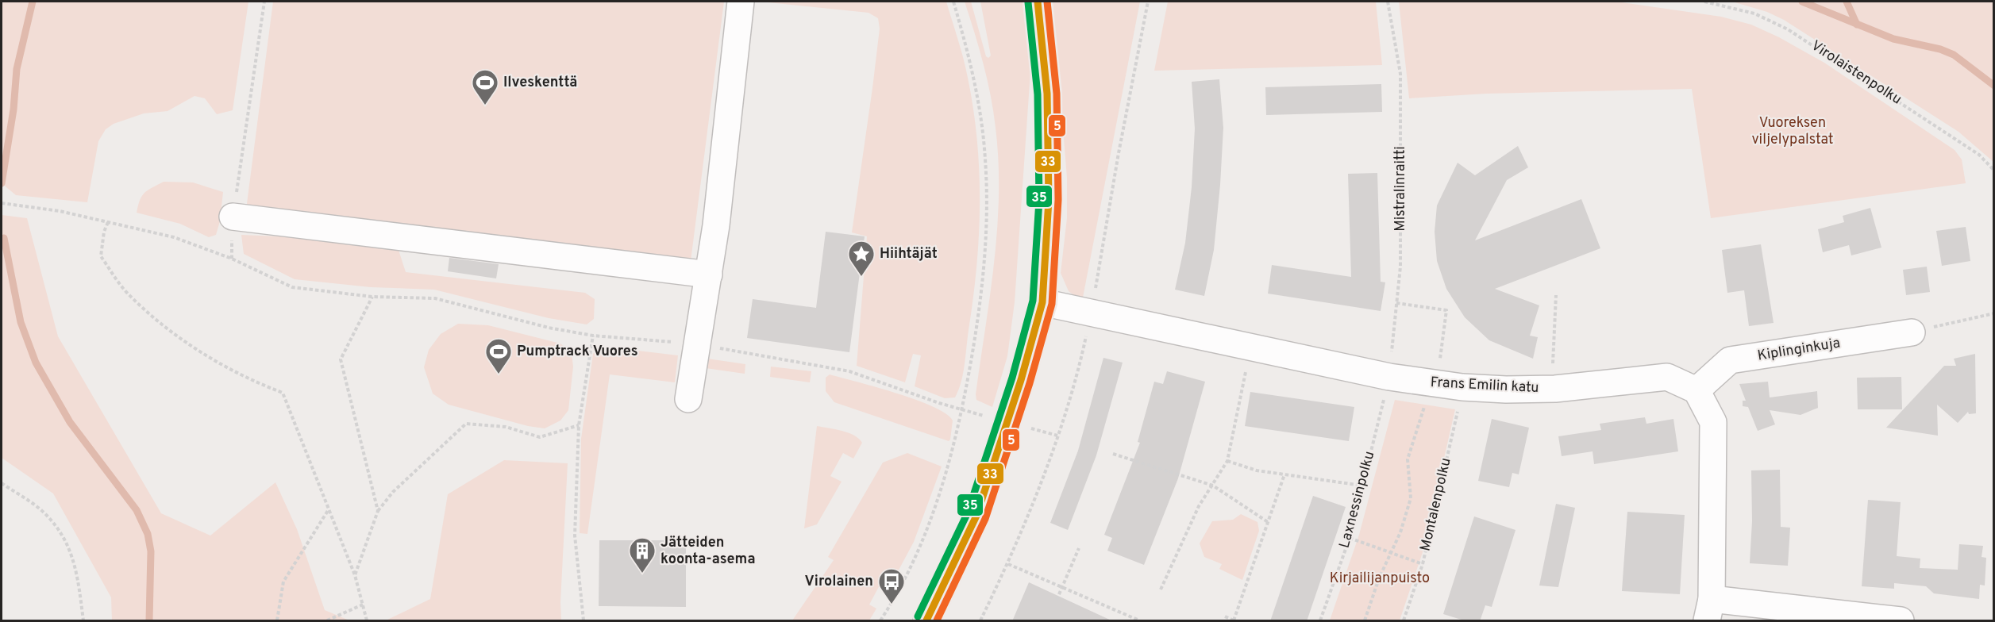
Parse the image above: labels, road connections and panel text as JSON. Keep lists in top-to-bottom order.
{
  "streets": {
    "street": ["Kiplinginkuja", "Frans Emilin katu"],
    "path": [
      "Virolaistenpolku",
      "Mistralinraitti",
      "Laxnessinpolku",
      "Montalenpolku"
    ]
  },
  "crossings": [
    ["Mistralinraitti", "Frans Emilin katu"],
    ["Mistralinraitti", "Laxnessinpolku"],
    ["Kiplinginkuja", "Frans Emilin katu"],
    ["Frans Emilin katu", "Laxnessinpolku"],
    ["Frans Emilin katu", "Montalenpolku"]
  ],
  "parks": ["Vuoreksen viljelypalstat", "Kirjailijanpuisto"],
  "places": {
    "sports": ["Ilveskenttä", "Pumptrack Vuores"],
    "place": ["Hiihtäjät"],
    "building": ["Jätteiden koonta-asema"],
    "bus stop": ["Virolainen"]
  },
  "lines": ["transit line 33", "transit line 5", "transit line 35"]
}
